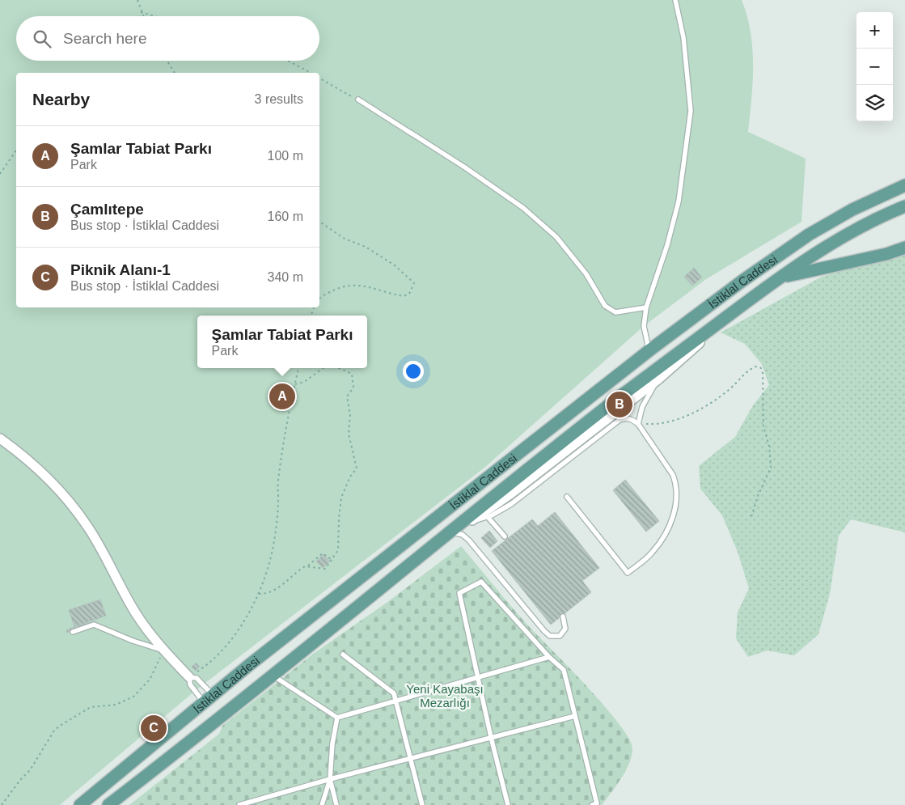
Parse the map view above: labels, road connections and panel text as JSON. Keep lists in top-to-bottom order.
{
  "streets": {
    "main road": ["İstiklal Caddesi"]
  },
  "parks": ["Yeni Kayabaşı Mezarlığı"],
  "page": {
    "map_buttons": ["+", "−"],
    "search": "Search here",
    "heading": ["Nearby", "3 results"],
    "list": [
      {
        "mark": "A",
        "name": "Şamlar Tabiat Parkı",
        "note": "Park",
        "value": "100 m"
      },
      {
        "mark": "B",
        "name": "Çamlıtepe",
        "note": "Bus stop · İstiklal Caddesi",
        "value": "160 m"
      },
      {
        "mark": "C",
        "name": "Piknik Alanı-1",
        "note": "Bus stop · İstiklal Caddesi",
        "value": "340 m"
      }
    ],
    "popup": ["Şamlar Tabiat Parkı", "Park"],
    "pins": ["A", "B", "C"]
  }
}
